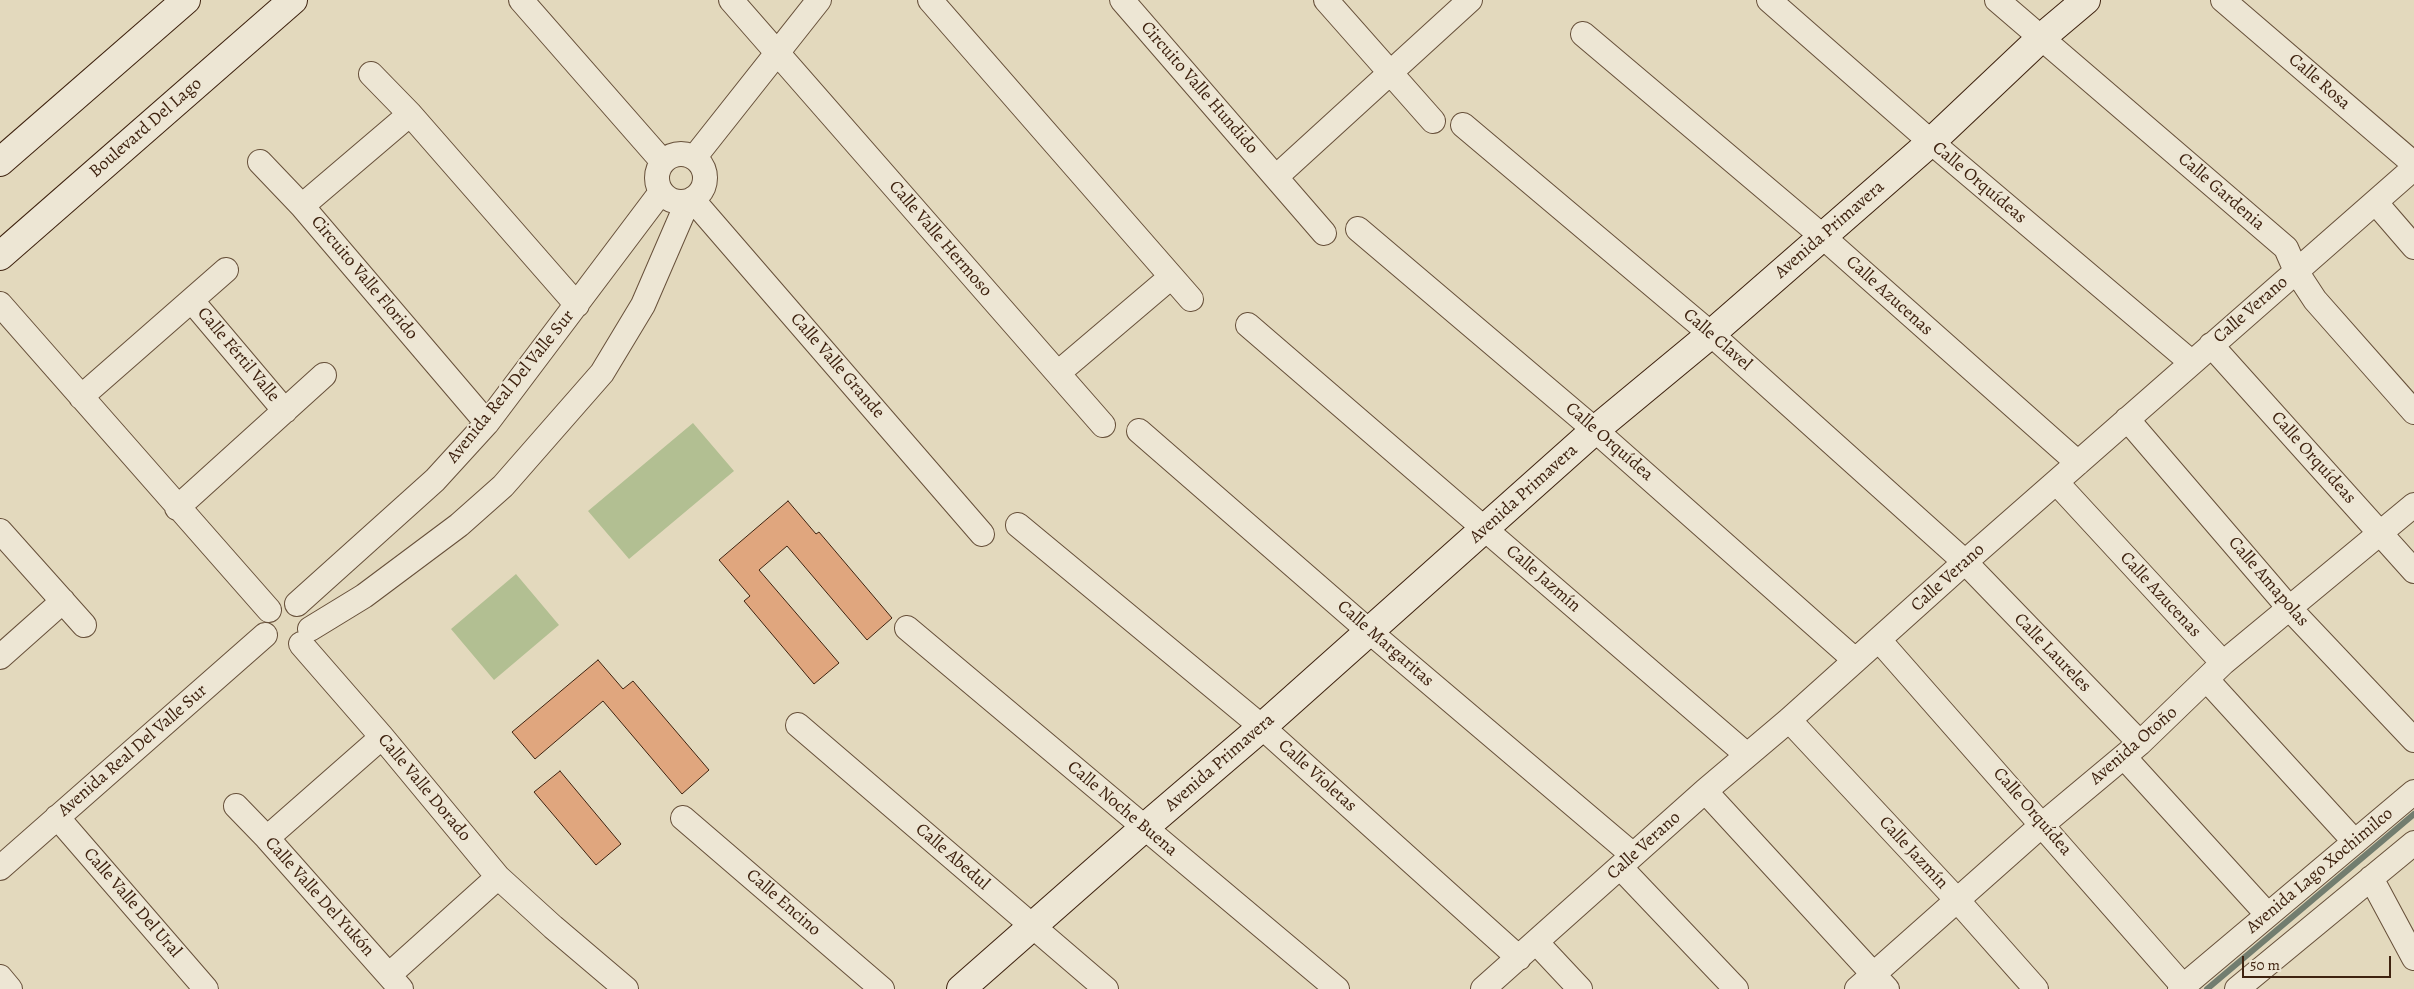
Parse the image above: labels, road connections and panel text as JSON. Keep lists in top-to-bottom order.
{
  "streets": {
    "street": [
      "Calle Rosa",
      "Circuito Valle Hundido",
      "Boulevard Del Lago",
      "Calle Orquídeas",
      "Calle Gardenia",
      "Avenida Primavera",
      "Calle Valle Hermoso",
      "Circuito Valle Florido",
      "Calle Azucenas",
      "Calle Verano",
      "Calle Clavel",
      "Calle Fértil Valle",
      "Calle Valle Grande",
      "Avenida Real Del Valle Sur",
      "Calle Orquídea",
      "Calle Jazmín",
      "Calle Amapolas",
      "Calle Margaritas",
      "Calle Laureles",
      "Avenida Otoño",
      "Calle Violetas",
      "Calle Valle Dorado",
      "Calle Noche Buena",
      "Calle Abedul",
      "Avenida Lago Xochimilco",
      "Calle Valle Del Yukón",
      "Calle Valle Del Ural",
      "Calle Encino"
    ]
  },
  "crossings": [
    ["Calle Orquídeas", "Avenida Primavera"],
    ["Calle Orquídeas", "Calle Verano"],
    ["Calle Orquídeas", "Avenida Otoño"],
    ["Calle Gardenia", "Avenida Primavera"],
    ["Calle Gardenia", "Calle Verano"],
    ["Avenida Primavera", "Calle Azucenas"],
    ["Avenida Primavera", "Calle Clavel"],
    ["Avenida Primavera", "Calle Orquídea"],
    ["Avenida Primavera", "Calle Jazmín"],
    ["Avenida Primavera", "Calle Margaritas"],
    ["Avenida Primavera", "Calle Violetas"],
    ["Avenida Primavera", "Calle Noche Buena"],
    ["Avenida Primavera", "Calle Abedul"],
    ["Circuito Valle Florido", "Avenida Real Del Valle Sur"],
    ["Calle Azucenas", "Calle Verano"],
    ["Calle Azucenas", "Avenida Otoño"],
    ["Calle Azucenas", "Avenida Lago Xochimilco"],
    ["Calle Verano", "Calle Clavel"],
    ["Calle Verano", "Calle Orquídea"],
    ["Calle Verano", "Calle Jazmín"],
    ["Calle Verano", "Calle Amapolas"],
    ["Calle Verano", "Calle Margaritas"],
    ["Calle Verano", "Calle Laureles"],
    ["Calle Verano", "Calle Violetas"],
    ["Calle Clavel", "Calle Laureles"],
    ["Calle Valle Grande", "Avenida Real Del Valle Sur"],
    ["Avenida Real Del Valle Sur", "Calle Valle Dorado"],
    ["Avenida Real Del Valle Sur", "Calle Valle Del Ural"],
    ["Calle Orquídea", "Avenida Otoño"],
    ["Calle Orquídea", "Avenida Lago Xochimilco"],
    ["Calle Jazmín", "Avenida Otoño"],
    ["Calle Amapolas", "Avenida Otoño"],
    ["Calle Laureles", "Avenida Otoño"],
    ["Calle Laureles", "Avenida Lago Xochimilco"]
  ],
  "scale_bar": "50 m"
}
